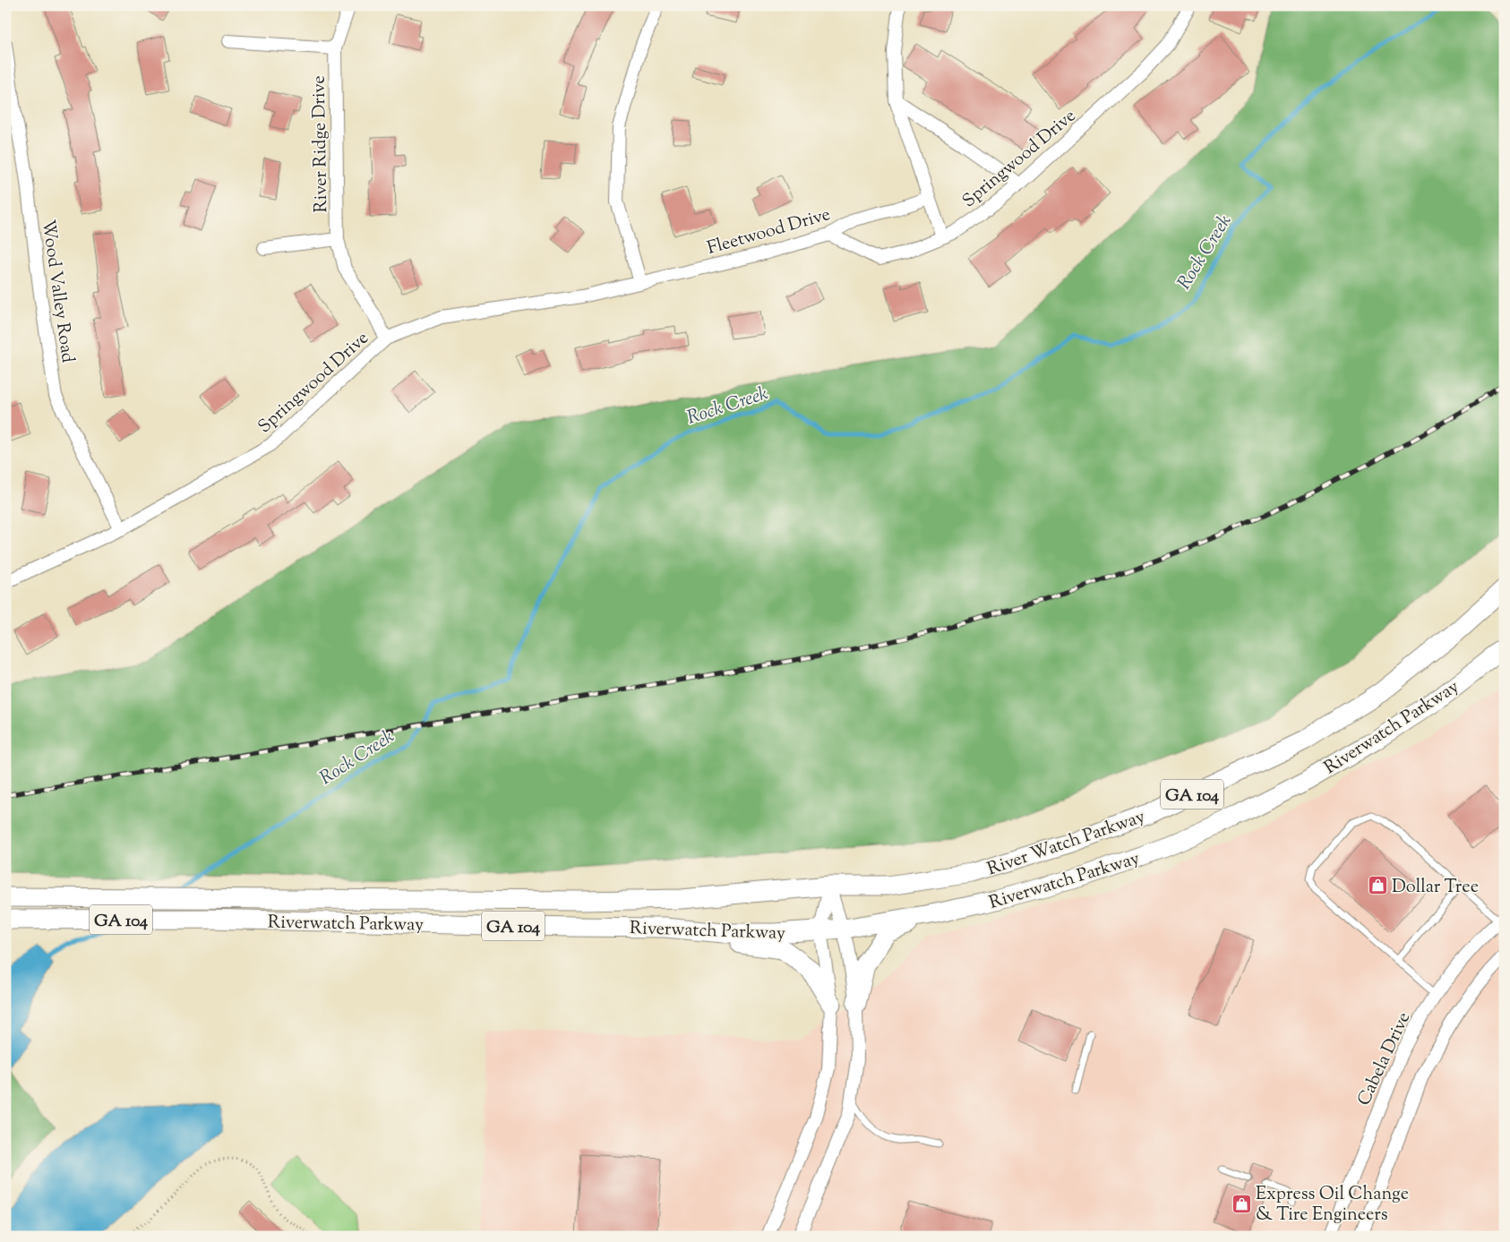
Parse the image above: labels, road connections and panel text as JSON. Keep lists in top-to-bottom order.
{
  "streets": {
    "main road": ["Riverwatch Parkway", "GA 104", "River Watch Parkway"],
    "street": [
      "River Ridge Drive",
      "Springwood Drive",
      "Fleetwood Drive",
      "Wood Valley Road",
      "Cabela Drive"
    ]
  },
  "crossings": [
    ["River Ridge Drive", "Springwood Drive"],
    ["Springwood Drive", "Fleetwood Drive"],
    ["Springwood Drive", "Wood Valley Road"],
    ["Riverwatch Parkway", "River Watch Parkway"]
  ],
  "water": ["Rock Creek"],
  "places": {
    "shop": ["Dollar Tree", "Express Oil Change & Tire Engineers"]
  }
}
